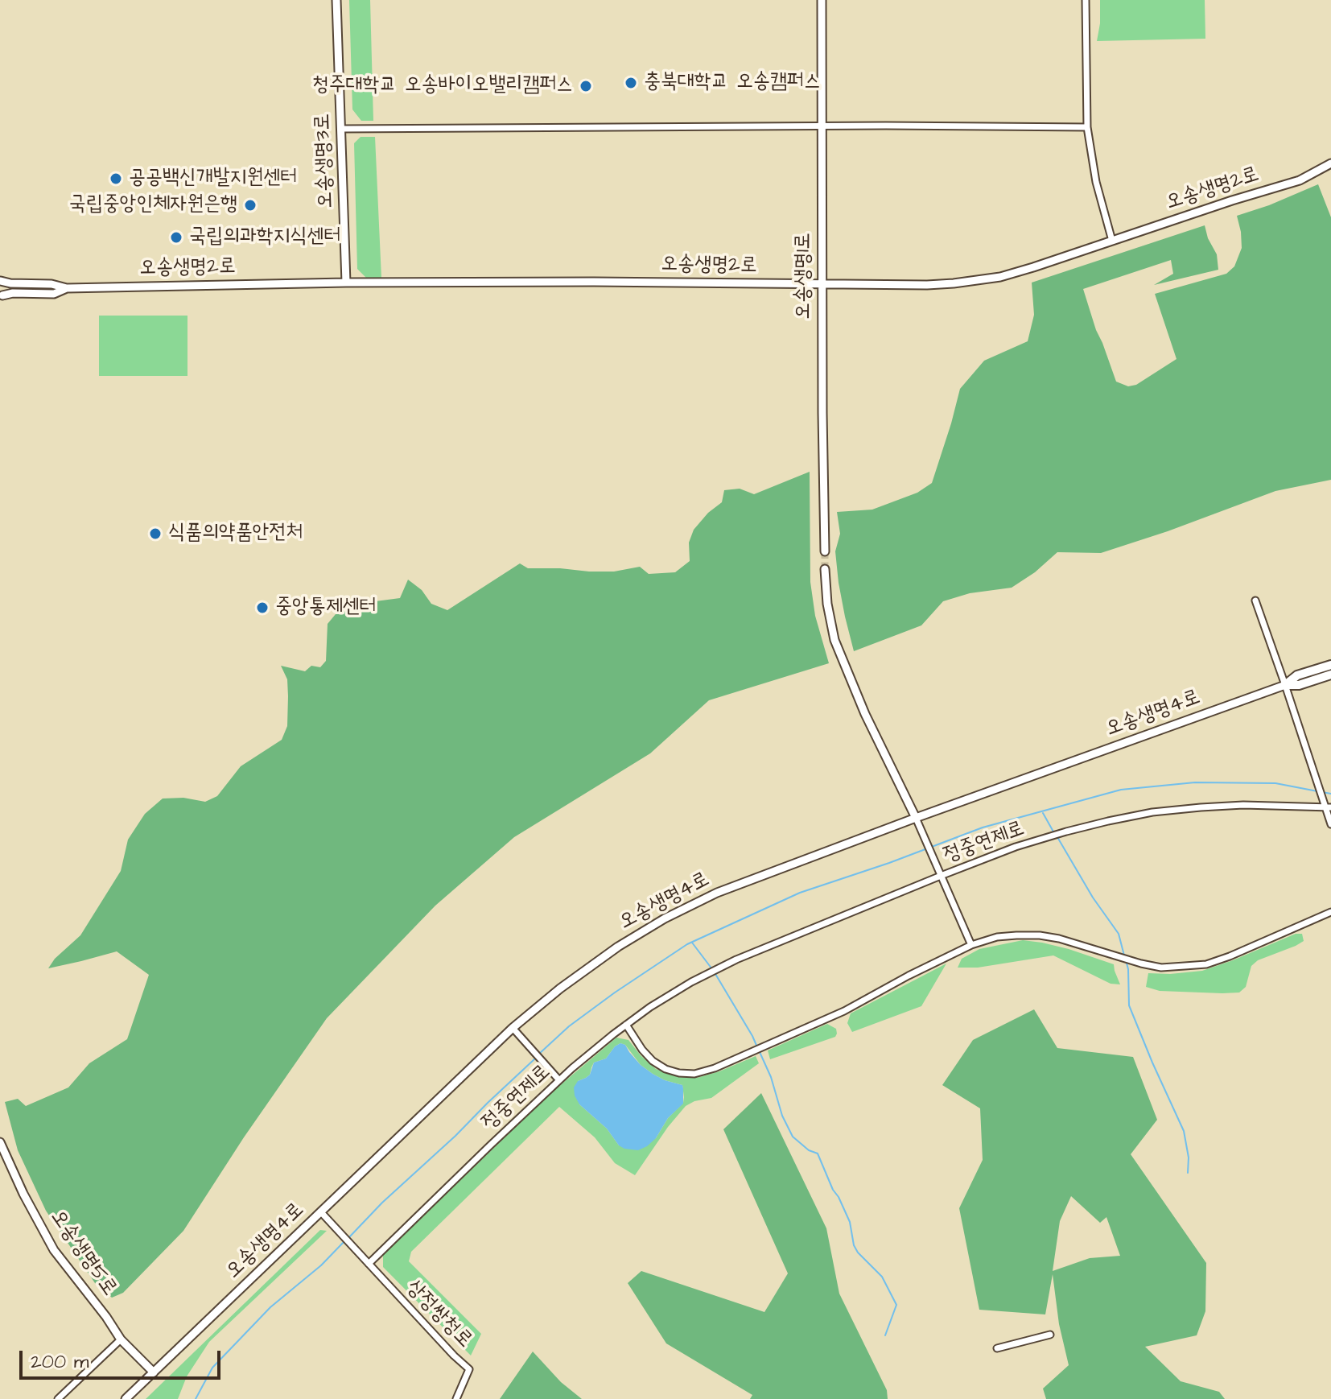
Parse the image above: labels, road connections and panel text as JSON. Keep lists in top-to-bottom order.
{
  "streets": {
    "street": [
      "오송생명3로",
      "오송생명2로",
      "오송생명1로",
      "오송생명4로",
      "정중연제로",
      "오송생명5로",
      "상정쌍청로"
    ]
  },
  "crossings": [
    ["오송생명3로", "오송생명2로"],
    ["오송생명2로", "오송생명1로"],
    ["오송생명4로", "오송생명5로"],
    ["오송생명4로", "상정쌍청로"],
    ["정중연제로", "상정쌍청로"]
  ],
  "places": [
    "충북대학교 오송캠퍼스",
    "청주대학교 오송바이오밸리캠퍼스",
    "공공백신개발지원센터",
    "국립중앙인체자원은행",
    "국립의과학지식센터",
    "식품의약품안전처",
    "중앙통제센터"
  ],
  "scale_bar": "200 m"
}
